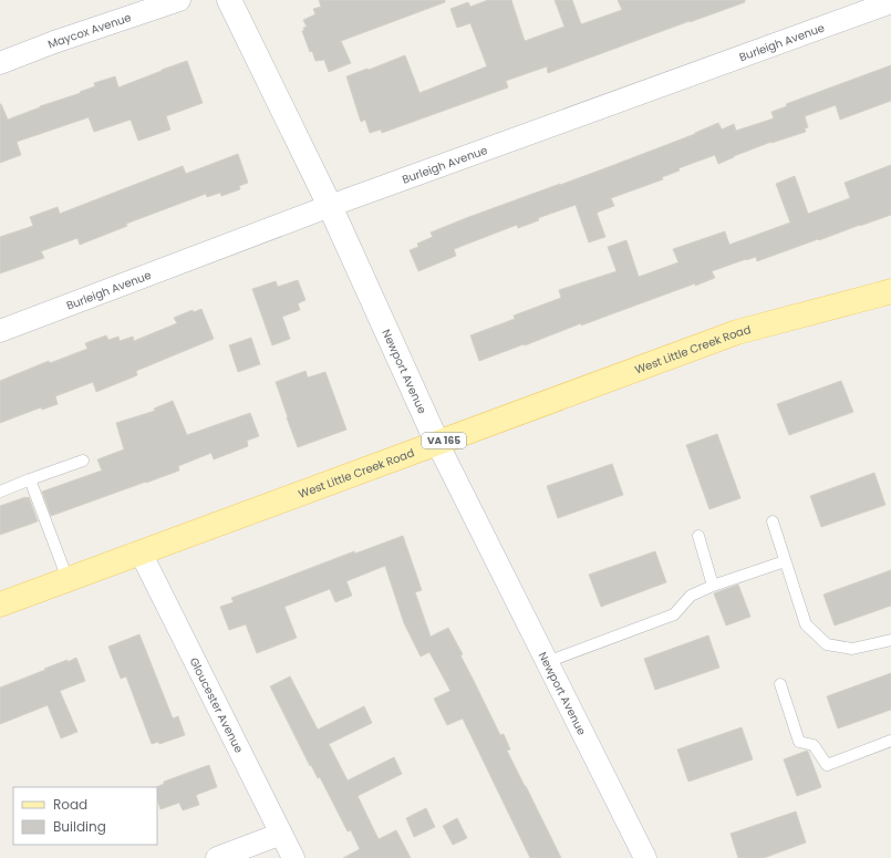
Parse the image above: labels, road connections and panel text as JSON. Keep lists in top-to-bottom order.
{
  "streets": {
    "main road": ["West Little Creek Road", "VA 165"],
    "street": [
      "Maycox Avenue",
      "Burleigh Avenue",
      "Newport Avenue",
      "Gloucester Avenue"
    ]
  },
  "crossings": [
    ["Burleigh Avenue", "Newport Avenue"],
    ["West Little Creek Road", "Newport Avenue"],
    ["West Little Creek Road", "Gloucester Avenue"]
  ],
  "legend": ["Road", "Building"]
}
